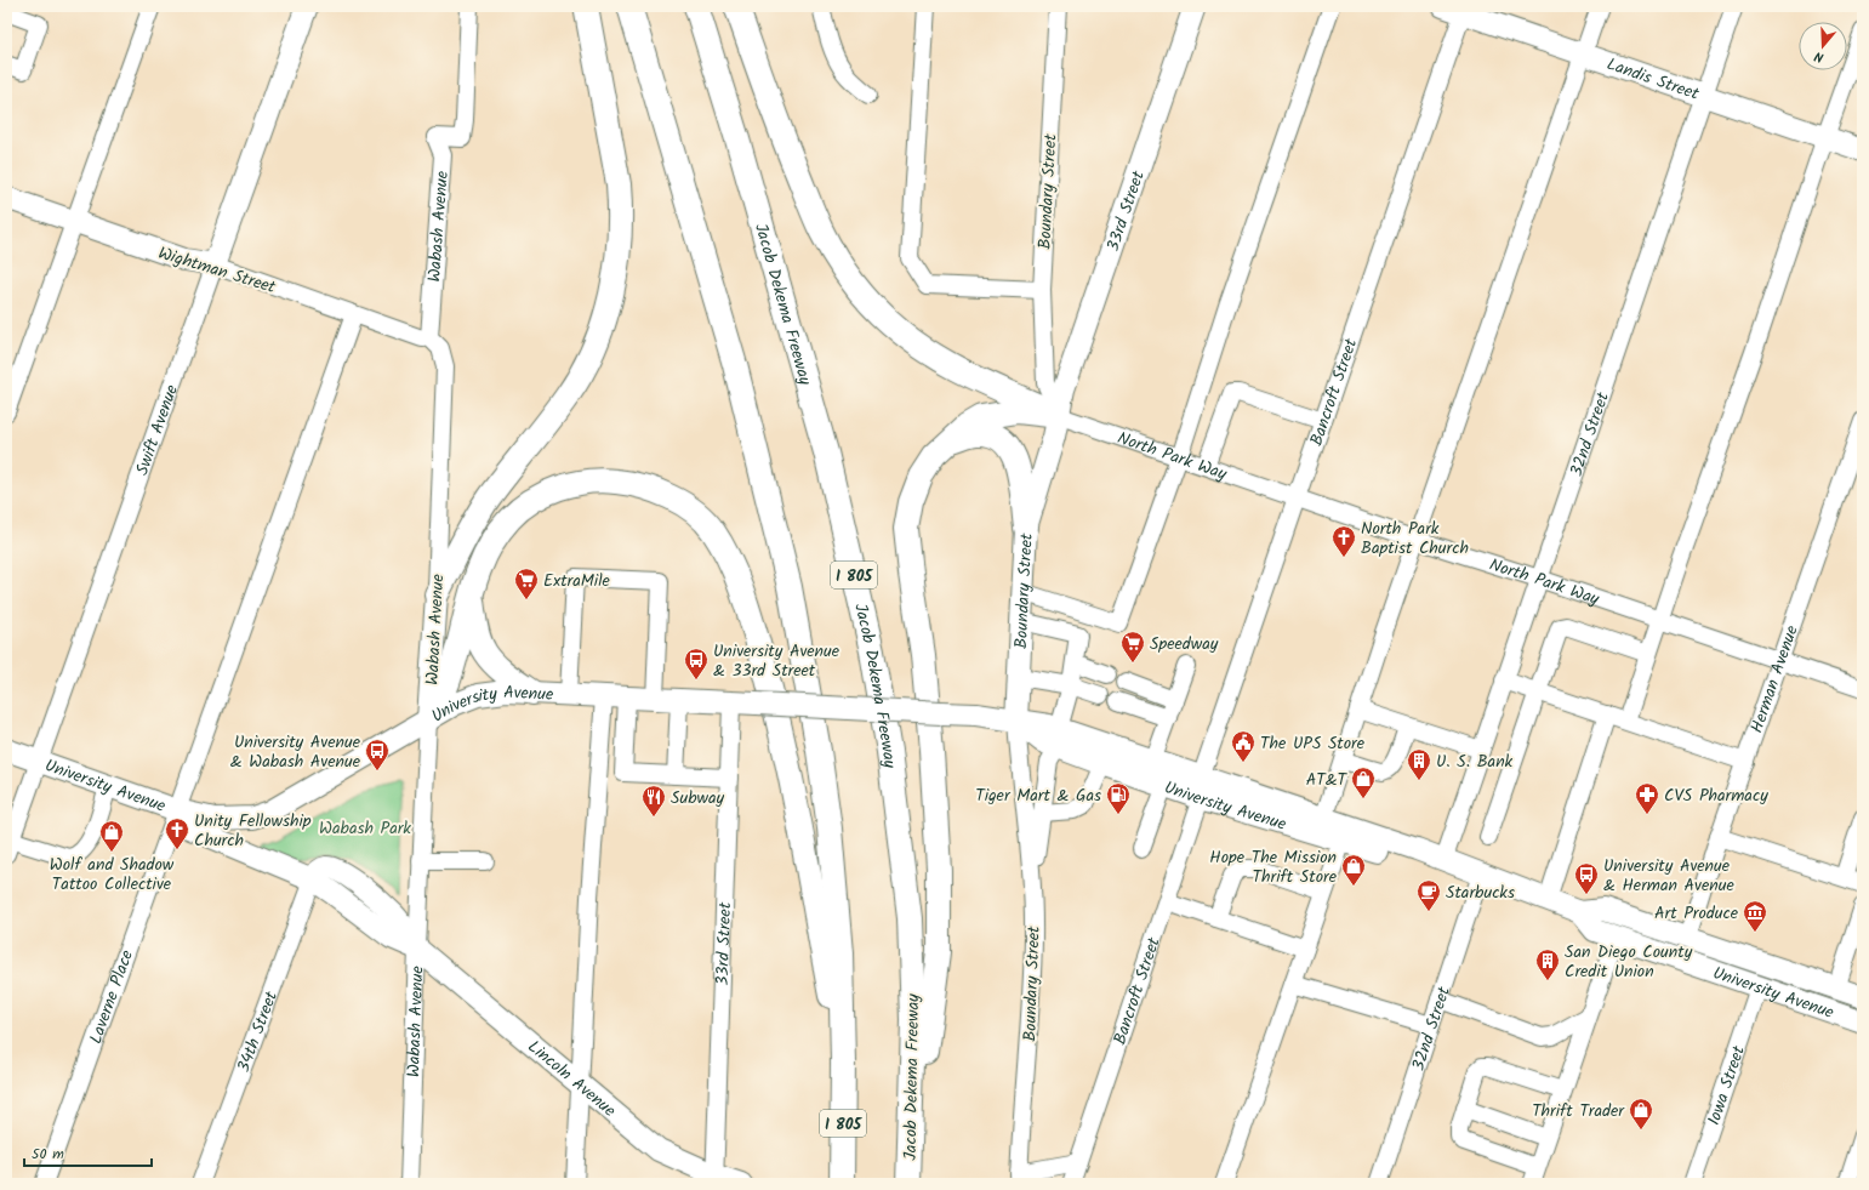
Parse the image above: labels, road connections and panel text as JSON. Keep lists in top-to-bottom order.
{
  "streets": {
    "highway": ["Jacob Dekema Freeway", "I 805"],
    "main road": [
      "Landis Street",
      "Boundary Street",
      "33rd Street",
      "Wabash Avenue",
      "Wightman Street",
      "Swift Avenue",
      "University Avenue",
      "Lincoln Avenue"
    ],
    "street": [
      "Bancroft Street",
      "32nd Street",
      "North Park Way",
      "Herman Avenue",
      "Laverne Place",
      "34th Street",
      "Iowa Street"
    ]
  },
  "crossings": [
    ["Landis Street", "Bancroft Street"],
    ["Landis Street", "32nd Street"],
    ["Boundary Street", "33rd Street"],
    ["Boundary Street", "North Park Way"],
    ["Boundary Street", "University Avenue"],
    ["33rd Street", "North Park Way"],
    ["33rd Street", "University Avenue"],
    ["33rd Street", "Lincoln Avenue"],
    ["Wabash Avenue", "Wightman Street"],
    ["Wabash Avenue", "University Avenue"],
    ["Wabash Avenue", "Lincoln Avenue"],
    ["Wightman Street", "Swift Avenue"],
    ["Wightman Street", "Laverne Place"],
    ["Bancroft Street", "North Park Way"],
    ["Bancroft Street", "University Avenue"],
    ["Swift Avenue", "University Avenue"],
    ["32nd Street", "North Park Way"],
    ["32nd Street", "University Avenue"],
    ["North Park Way", "Herman Avenue"],
    ["Herman Avenue", "University Avenue"],
    ["University Avenue", "Laverne Place"],
    ["University Avenue", "Iowa Street"],
    ["34th Street", "Lincoln Avenue"]
  ],
  "parks": ["Wabash Park"],
  "places": {
    "church": ["North Park Baptist Church", "Unity Fellowship Church"],
    "supermarket": ["ExtraMile", "Speedway"],
    "bus stop": ["University Avenue & 33rd Street", "University Avenue & Wabash Avenue", "University Avenue & Herman Avenue"],
    "public building": ["The UPS Store"],
    "building": ["U. S. Bank", "San Diego County Credit Union"],
    "shop": [
      "AT&T",
      "Wolf and Shadow Tattoo Collective",
      "Hope The Mission Thrift Store",
      "Thrift Trader"
    ],
    "fuel station": ["Tiger Mart & Gas"],
    "pharmacy": ["CVS Pharmacy"],
    "restaurant": ["Subway"],
    "cafe": ["Starbucks"],
    "museum": ["Art Produce"]
  },
  "scale_bar": "50 m",
  "north": "bottom"
}
